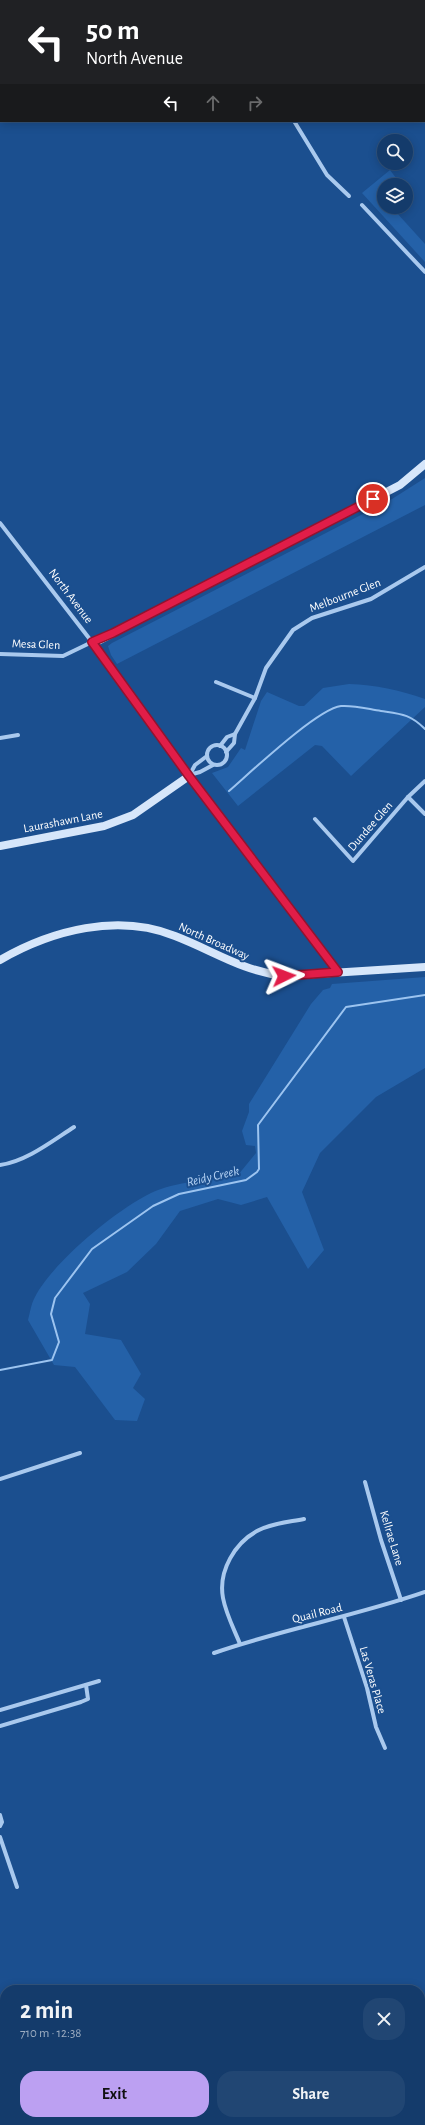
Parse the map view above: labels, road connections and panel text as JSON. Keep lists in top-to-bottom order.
{
  "streets": {
    "street": [
      "Melbourne Glen",
      "North Avenue",
      "Mesa Glen",
      "Laurashawn Lane",
      "Dundee Glen",
      "North Broadway",
      "Kellrae Lane",
      "Quail Road",
      "Las Veras Place"
    ]
  },
  "crossings": [
    ["Melbourne Glen", "North Avenue"],
    ["Melbourne Glen", "Laurashawn Lane"],
    ["North Avenue", "Mesa Glen"],
    ["North Avenue", "Laurashawn Lane"],
    ["North Avenue", "North Broadway"],
    ["Kellrae Lane", "Quail Road"],
    ["Quail Road", "Las Veras Place"]
  ],
  "water": ["Reidy Creek"],
  "page": {
    "turn": ["50 m", "North Avenue"],
    "heading": ["2 min", "710 m · 12:38"],
    "buttons": ["Exit", "Share"]
  }
}
